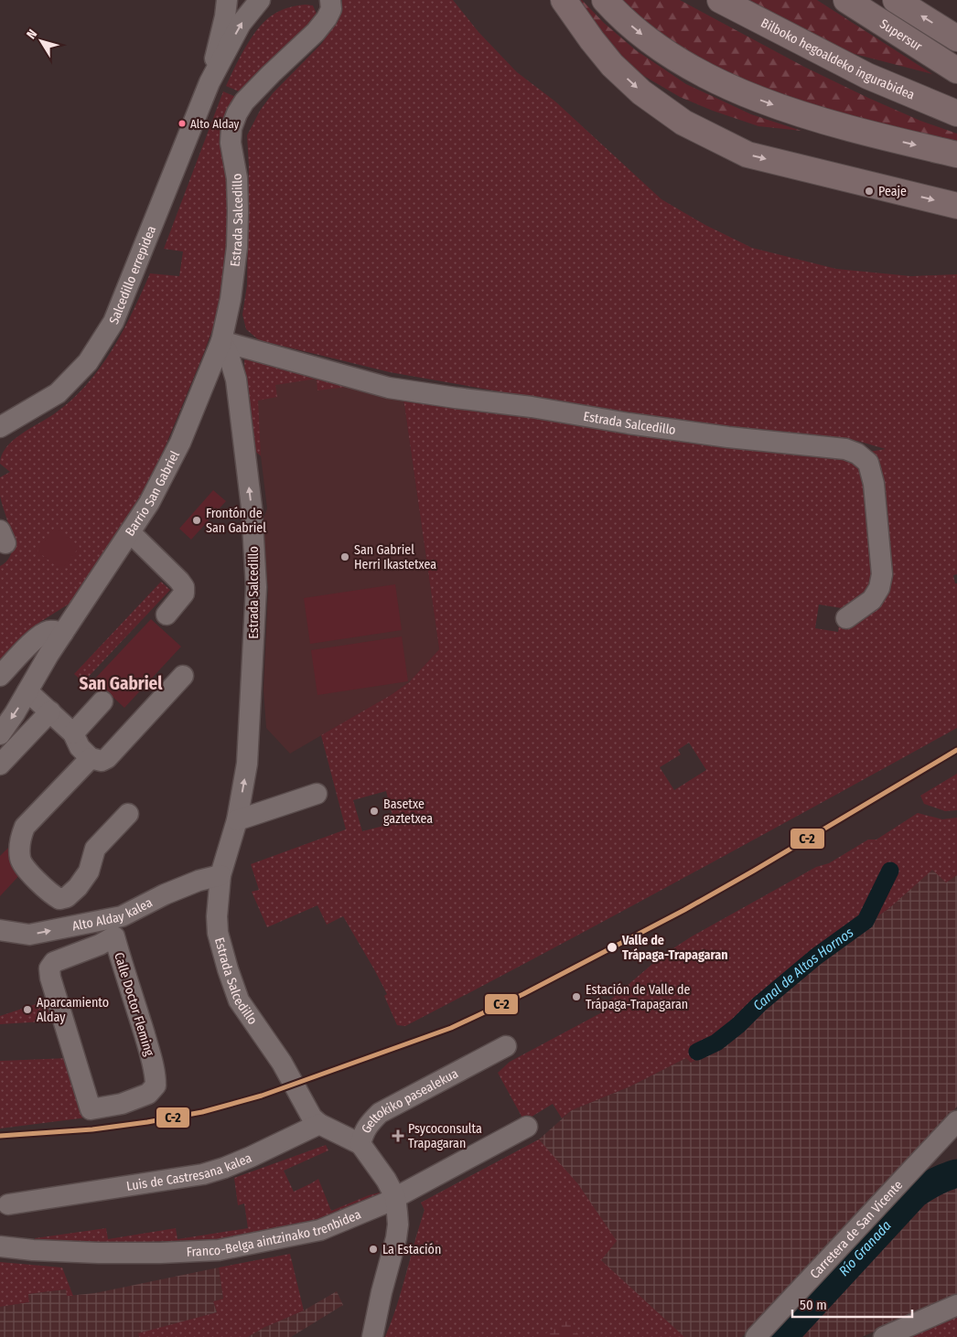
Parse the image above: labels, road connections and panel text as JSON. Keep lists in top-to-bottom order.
{
  "streets": {
    "highway": ["Supersur", "Bilboko hegoaldeko ingurabidea"],
    "street": [
      "Estrada Salcedillo",
      "Salcedillo errepidea",
      "Barrio San Gabriel",
      "Alto Alday kalea",
      "Calle Doctor Fleming",
      "Geltokiko pasealekua",
      "Luis de Castresana kalea",
      "Carretera de San Vicente",
      "Franco-Belga aintzinako trenbidea"
    ]
  },
  "crossings": [
    ["Estrada Salcedillo", "Barrio San Gabriel"],
    ["Estrada Salcedillo", "Alto Alday kalea"],
    ["Estrada Salcedillo", "Luis de Castresana kalea"],
    ["Geltokiko pasealekua", "Franco-Belga aintzinako trenbidea"]
  ],
  "one_way": ["Alto Alday kalea"],
  "districts": ["San Gabriel"],
  "water": ["Canal de Altos Hornos", "Río Granada"],
  "places": {
    "other": [
      "Alto Alday",
      "Peaje",
      "Frontón de San Gabriel",
      "San Gabriel Herri Ikastetxea",
      "Basetxe gaztetxea",
      "Valle de Trápaga-Trapagaran",
      "Estación de Valle de Trápaga-Trapagaran",
      "Aparcamiento Alday",
      "La Estación"
    ],
    "health": ["Psycoconsulta Trapagaran"]
  },
  "lines": ["transit line C-2"],
  "scale_bar": "50 m",
  "north": "top left"
}
